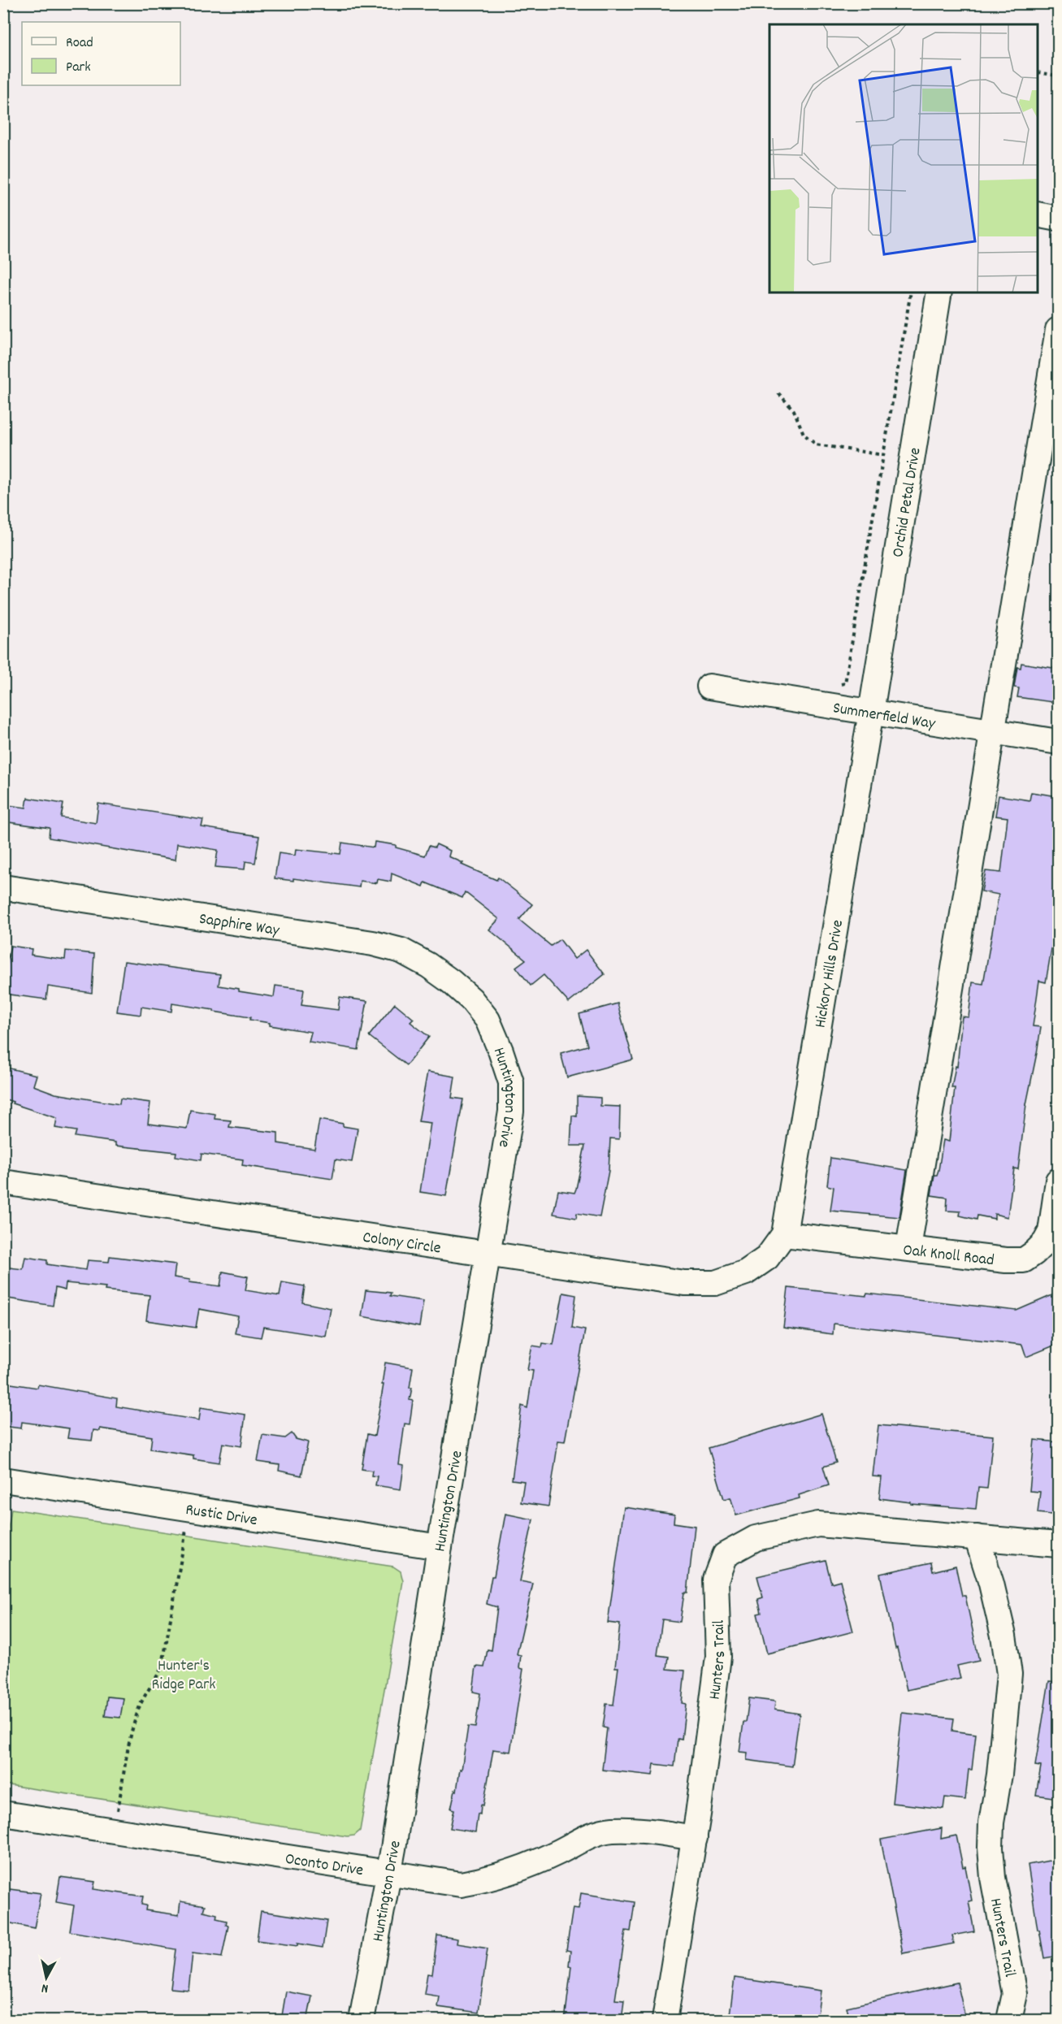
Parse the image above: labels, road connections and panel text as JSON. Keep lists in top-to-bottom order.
{
  "streets": {
    "street": [
      "Orchid Petal Drive",
      "Summerfield Way",
      "Sapphire Way",
      "Hickory Hills Drive",
      "Huntington Drive",
      "Colony Circle",
      "Oak Knoll Road",
      "Rustic Drive",
      "Hunters Trail",
      "Oconto Drive"
    ]
  },
  "crossings": [
    ["Orchid Petal Drive", "Summerfield Way"],
    ["Orchid Petal Drive", "Hickory Hills Drive"],
    ["Summerfield Way", "Hickory Hills Drive"],
    ["Sapphire Way", "Huntington Drive"],
    ["Hickory Hills Drive", "Colony Circle"],
    ["Hickory Hills Drive", "Oak Knoll Road"],
    ["Huntington Drive", "Colony Circle"],
    ["Huntington Drive", "Rustic Drive"],
    ["Huntington Drive", "Oconto Drive"],
    ["Colony Circle", "Oak Knoll Road"],
    ["Hunters Trail", "Oconto Drive"]
  ],
  "parks": ["Hunter's Ridge Park"],
  "legend": ["Road", "Park"],
  "north": "bottom"
}
